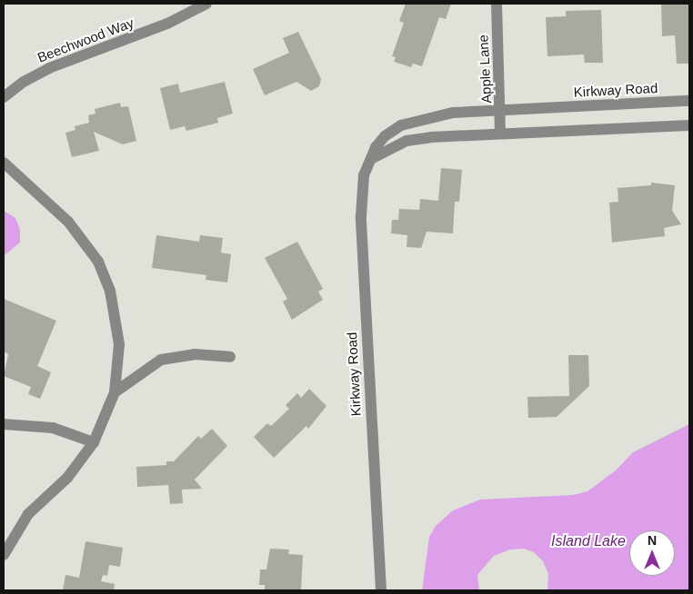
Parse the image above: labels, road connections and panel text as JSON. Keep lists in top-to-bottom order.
{
  "streets": {
    "street": ["Beechwood Way", "Apple Lane", "Kirkway Road"]
  },
  "crossings": [
    ["Apple Lane", "Kirkway Road"]
  ],
  "water": ["Island Lake"],
  "north": "top"
}
